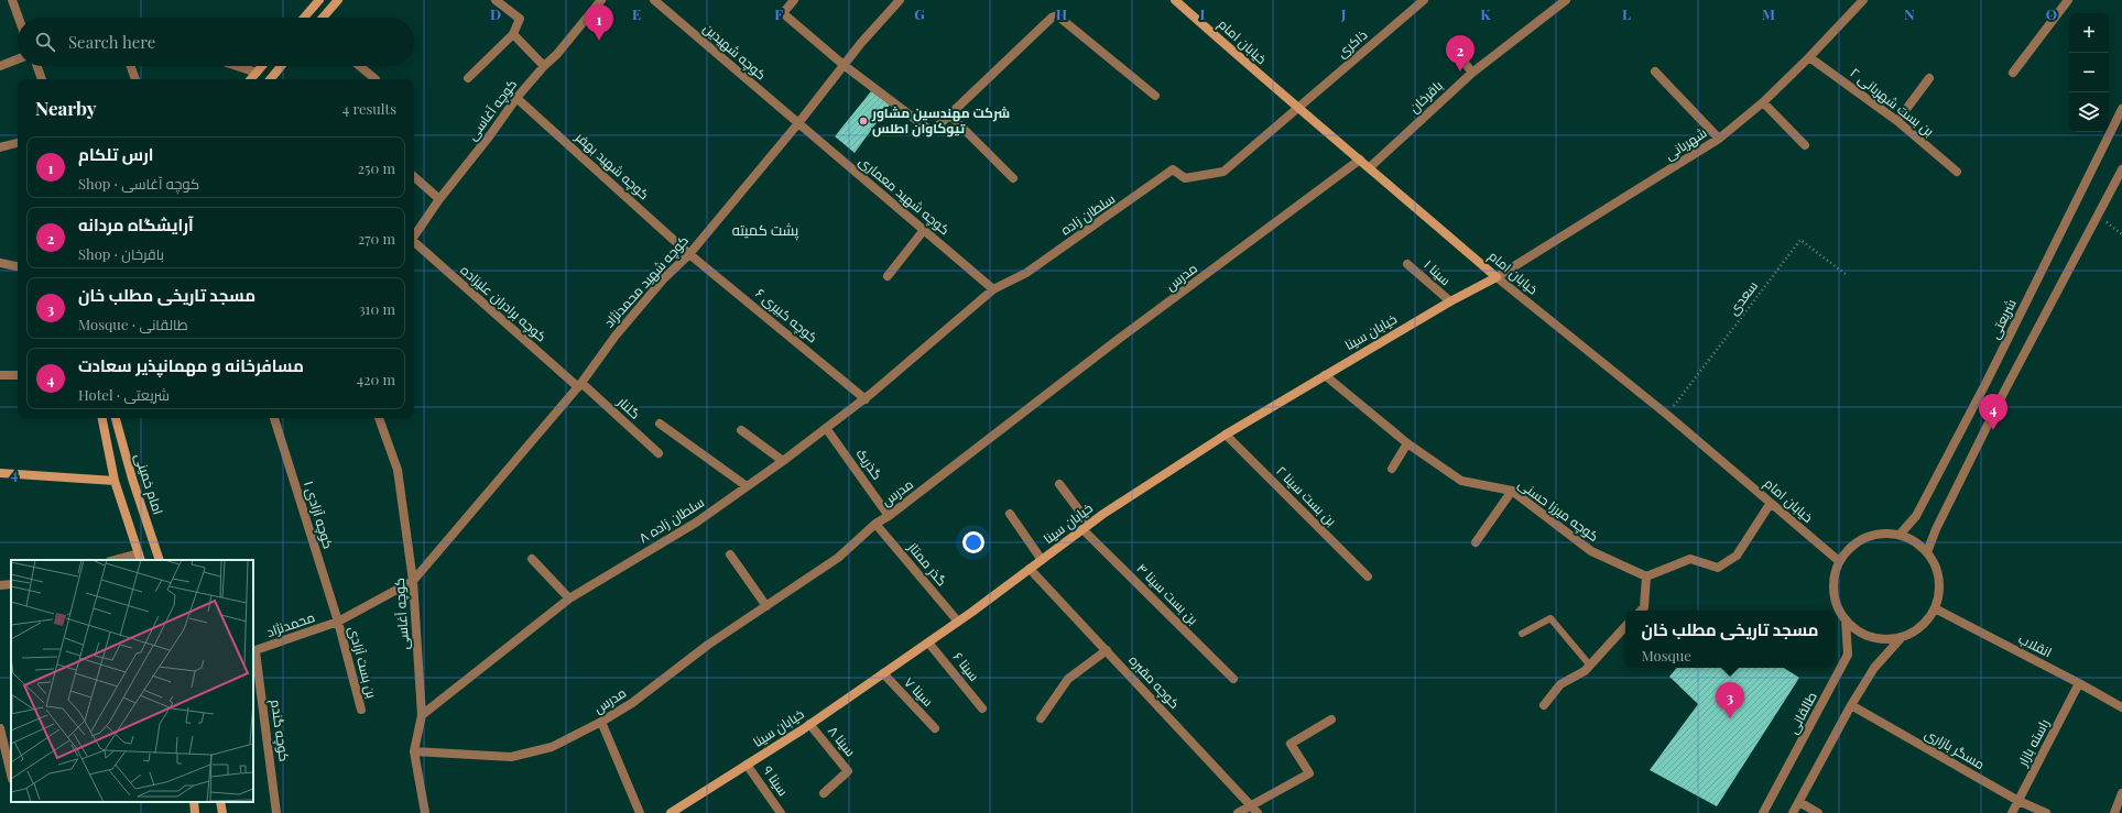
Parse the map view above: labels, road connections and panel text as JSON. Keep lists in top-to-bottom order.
{
  "streets": {
    "street": [
      "خیابان امام",
      "ذاکری",
      "کوچه شهیدین",
      "باقرخان",
      "بن بست شهربانی ۲",
      "کوچه آغاسی",
      "شهربانی",
      "کوچه شهید بهفر",
      "کوچه شهید معماری",
      "سلطان زاده",
      "سینا ۱",
      "مدرس",
      "کوچه شهید محمدنژاد",
      "کوچه برادران علیزاده",
      "کوچه کبیری ۶",
      "شریعتی",
      "خیابان سینا",
      "گلنار",
      "گذریک",
      "امام خمینی",
      "بن بست سینا ۲",
      "کوچه میرزا حسنی",
      "کوچه آزادی ۱",
      "سلطان زاده ۸",
      "گذر ممتاز",
      "بن بست سینا ۴",
      "محمدنژاد",
      "انقلاب",
      "بن بست آزادی",
      "سینا ۶",
      "کوچه مقبره",
      "سینا ۷",
      "طالقانی",
      "کوچه گندم",
      "سینا ۸",
      "راسته بازار",
      "مسگر بازاری",
      "سینا ۹"
    ],
    "path": ["سعدی"]
  },
  "crossings": [
    ["خیابان امام", "ذاکری"],
    ["خیابان امام", "باقرخان"],
    ["خیابان امام", "شهربانی"],
    ["خیابان امام", "مدرس"],
    ["خیابان امام", "سعدی"],
    ["خیابان امام", "شریعتی"],
    ["خیابان امام", "خیابان سینا"],
    ["خیابان امام", "انقلاب"],
    ["خیابان امام", "طالقانی"],
    ["ذاکری", "سلطان زاده"],
    ["کوچه شهیدین", "کوچه شهید معماری"],
    ["کوچه شهیدین", "کوچه شهید محمدنژاد"],
    ["بن بست شهربانی ۲", "شهربانی"],
    ["کوچه آغاسی", "کوچه شهید بهفر"],
    ["کوچه آغاسی", "مدرس"],
    ["کوچه آغاسی", "کوچه شهید محمدنژاد"],
    ["کوچه آغاسی", "سلطان زاده ۸"],
    ["کوچه آغاسی", "محمدنژاد"],
    ["شهربانی", "خیابان سینا"],
    ["کوچه شهید بهفر", "کوچه شهید محمدنژاد"],
    ["کوچه شهید بهفر", "کوچه کبیری ۶"],
    ["کوچه شهید معماری", "سلطان زاده"],
    ["کوچه شهید معماری", "کوچه شهید محمدنژاد"],
    ["سلطان زاده", "سلطان زاده ۸"],
    ["سینا ۱", "خیابان سینا"],
    ["مدرس", "گذریک"],
    ["مدرس", "گذر ممتاز"],
    ["کوچه شهید محمدنژاد", "کوچه برادران علیزاده"],
    ["کوچه شهید محمدنژاد", "کوچه کبیری ۶"],
    ["کوچه شهید محمدنژاد", "گلنار"],
    ["کوچه شهید محمدنژاد", "محمدنژاد"],
    ["کوچه برادران علیزاده", "گلنار"],
    ["کوچه کبیری ۶", "سلطان زاده ۸"],
    ["شریعتی", "انقلاب"],
    ["شریعتی", "طالقانی"],
    ["خیابان سینا", "بن بست سینا ۲"],
    ["خیابان سینا", "کوچه میرزا حسنی"],
    ["خیابان سینا", "گذر ممتاز"],
    ["خیابان سینا", "بن بست سینا ۴"],
    ["خیابان سینا", "سینا ۶"],
    ["خیابان سینا", "کوچه مقبره"],
    ["خیابان سینا", "سینا ۷"],
    ["خیابان سینا", "سینا ۸"],
    ["خیابان سینا", "سینا ۹"],
    ["گذریک", "سلطان زاده ۸"],
    ["کوچه آزادی ۱", "محمدنژاد"],
    ["کوچه آزادی ۱", "بن بست آزادی"],
    ["محمدنژاد", "بن بست آزادی"],
    ["محمدنژاد", "کوچه گندم"],
    ["انقلاب", "طالقانی"],
    ["انقلاب", "راسته بازار"],
    ["راسته بازار", "مسگر بازاری"]
  ],
  "districts": ["پشت کمیته"],
  "places": ["شرکت مهندسین مشاور تیوکاوان اطلس"],
  "page": {
    "pins": [
      "1",
      "2",
      "4",
      "3"
    ],
    "map_buttons": ["+", "−"],
    "search": "Search here",
    "heading": ["Nearby", "4 results"],
    "list": [
      {
        "mark": "1",
        "name": "ارس تلکام",
        "note": "Shop · کوچه آغاسی",
        "value": "250 m"
      },
      {
        "mark": "2",
        "name": "آرایشگاه مردانه",
        "note": "Shop · باقرخان",
        "value": "270 m"
      },
      {
        "mark": "3",
        "name": "مسجد تاریخی مطلب خان",
        "note": "Mosque · طالقانی",
        "value": "310 m"
      },
      {
        "mark": "4",
        "name": "مسافرخانه و مهمانپذیر سعادت",
        "note": "Hotel · شریعتی",
        "value": "420 m"
      }
    ],
    "popup": ["مسجد تاریخی مطلب خان", "Mosque"]
  },
  "grid": {
    "columns": [
      "D",
      "E",
      "F",
      "G",
      "H",
      "I",
      "J",
      "K",
      "L",
      "M",
      "N",
      "O"
    ],
    "rows": ["4"]
  }
}
